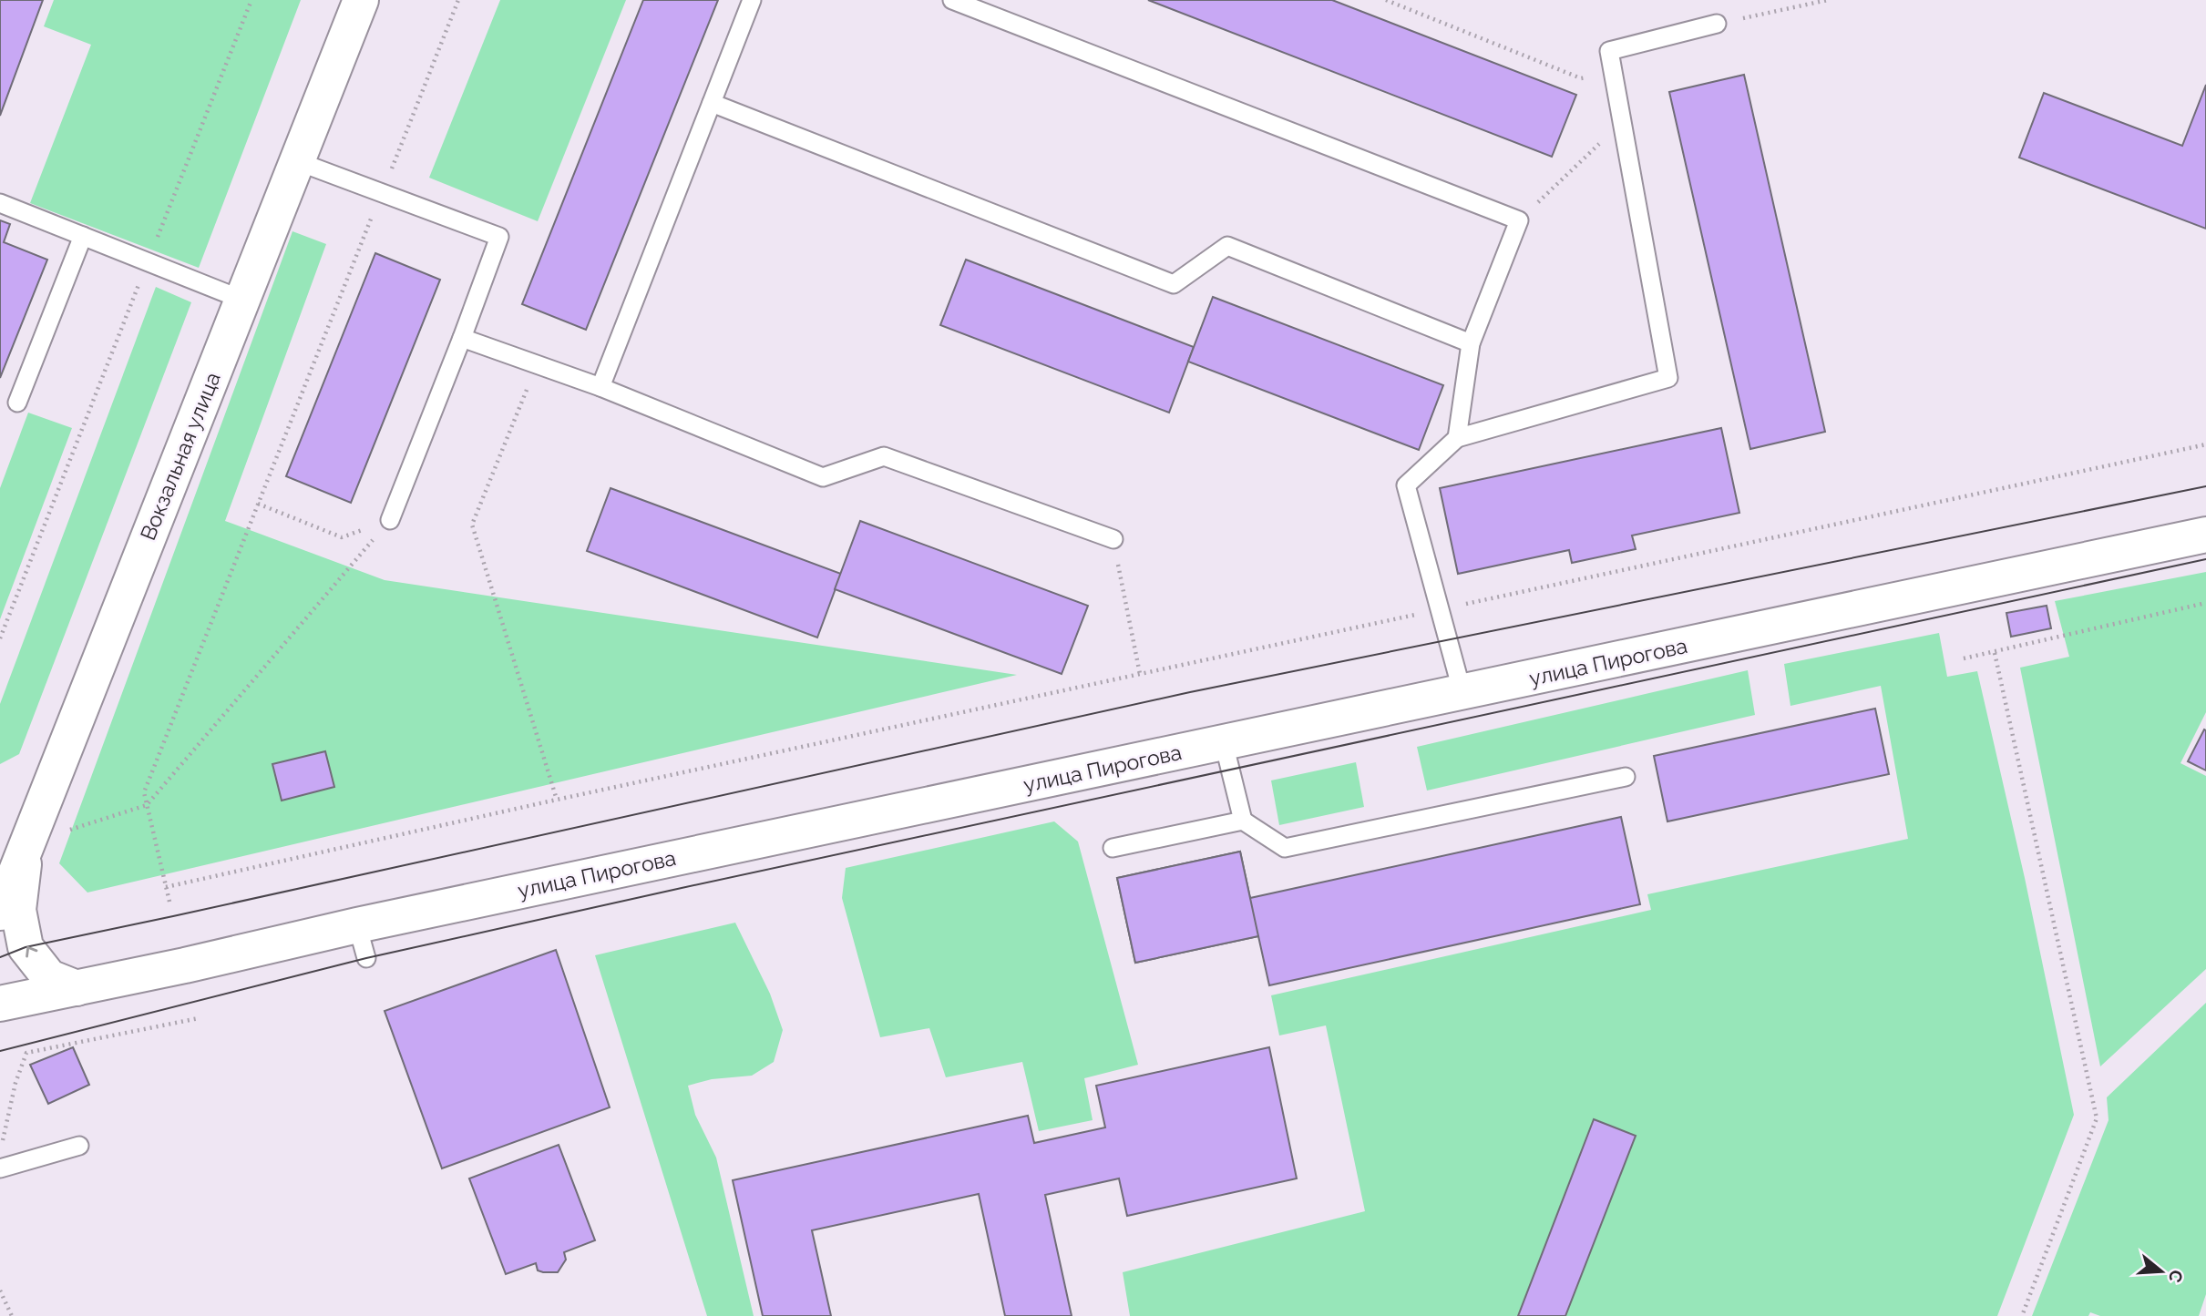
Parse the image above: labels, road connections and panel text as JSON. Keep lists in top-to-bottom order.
{
  "streets": {
    "main road": ["Вокзальная улица", "улица Пирогова"]
  },
  "north": "right"
}
